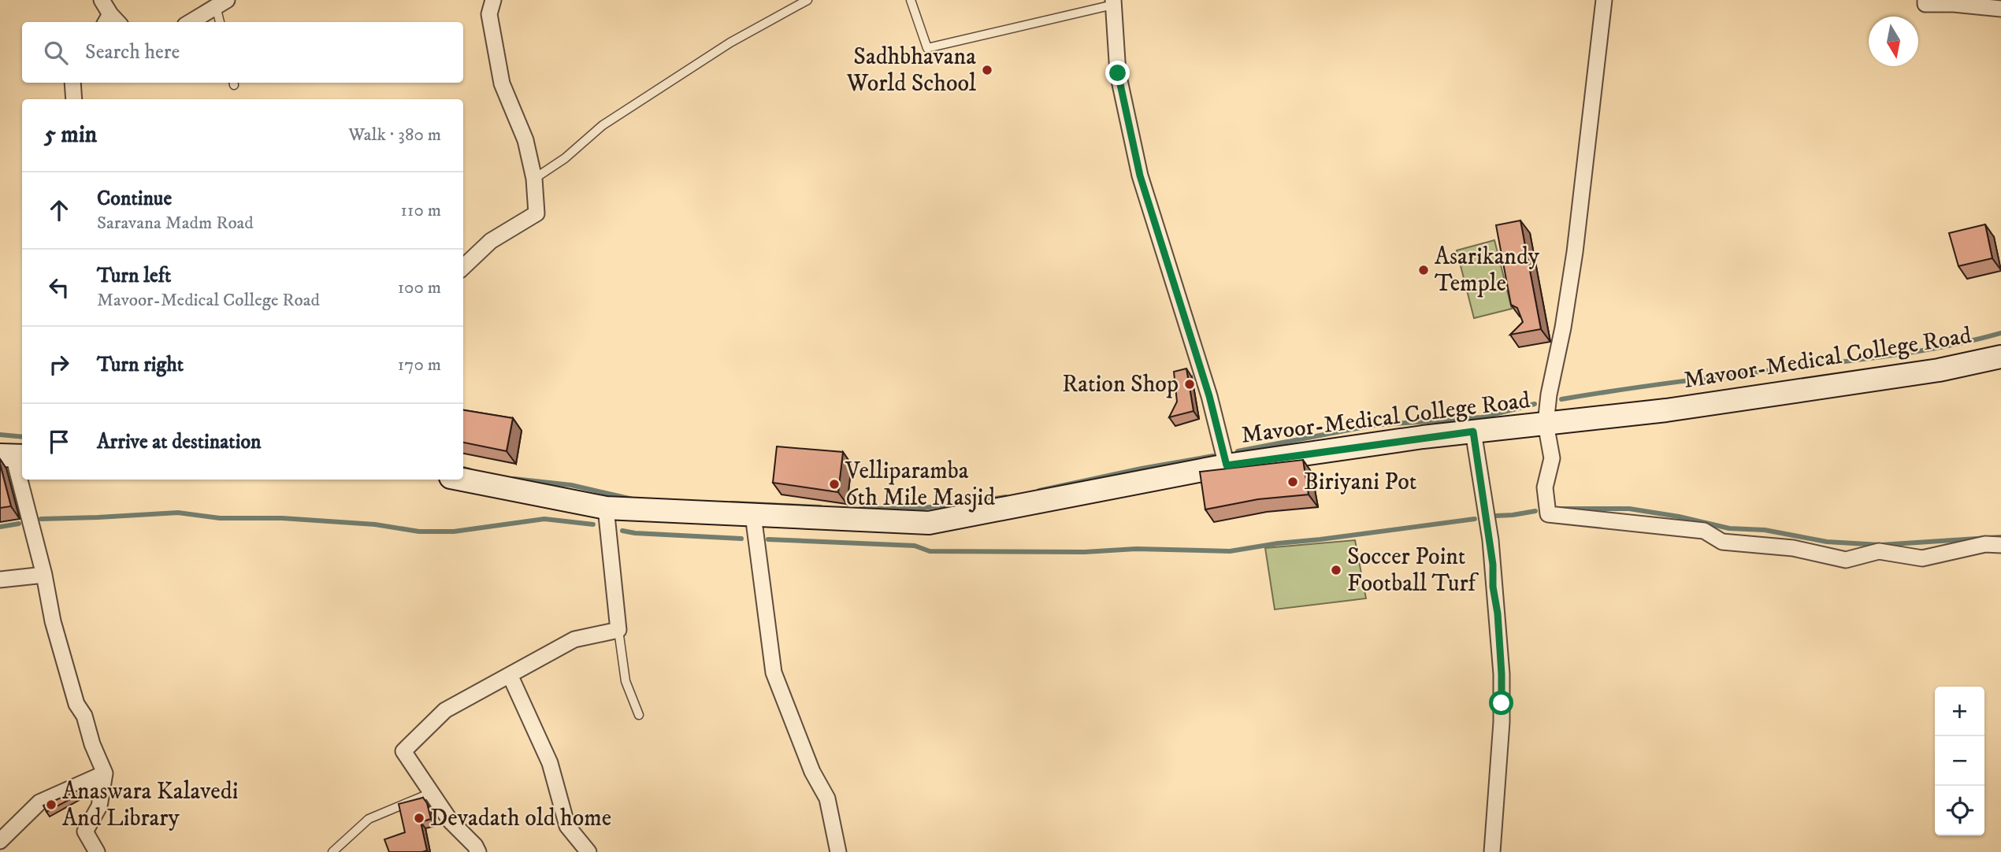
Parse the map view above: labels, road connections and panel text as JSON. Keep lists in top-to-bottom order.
{
  "streets": {
    "main road": ["Mavoor-Medical College Road"]
  },
  "places": [
    "Sadhbhavana World School",
    "Asarikandy Temple",
    "Ration Shop",
    "Biriyani Pot",
    "Velliparamba 6th Mile Masjid",
    "Soccer Point Football Turf",
    "Anaswara Kalavedi And Library",
    "Devadath old home"
  ],
  "north": "bottom",
  "page": {
    "search": "Search here",
    "heading": ["5 min", "Walk · 380 m"],
    "list": [
      ["Continue", "Saravana Madm Road", "110 m"],
      ["Turn left", "Mavoor-Medical College Road", "100 m"],
      ["Turn right", "170 m"],
      "Arrive at destination"
    ],
    "map_buttons": ["+", "−"]
  }
}
